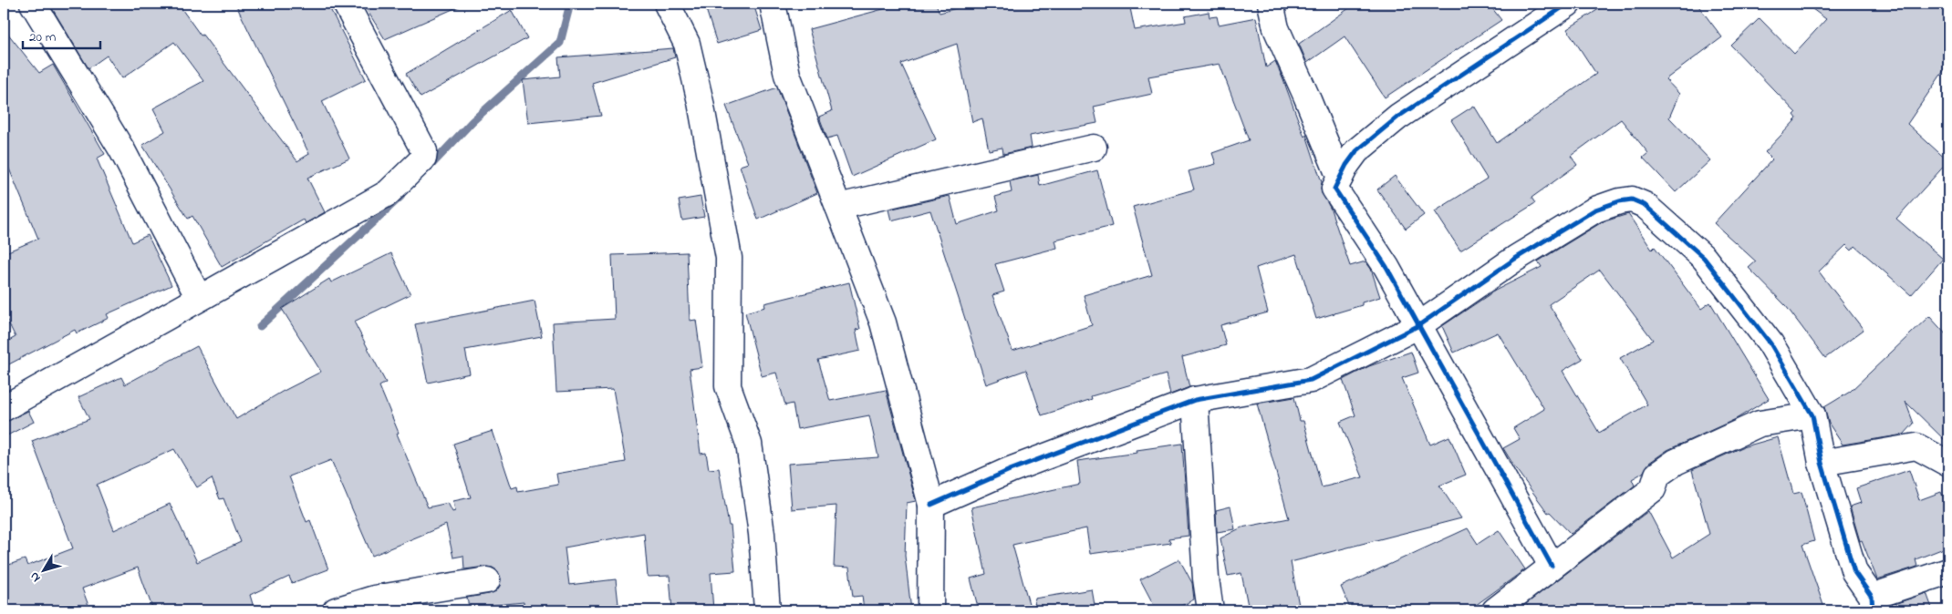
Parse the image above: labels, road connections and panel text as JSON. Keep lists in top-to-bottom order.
{
  "scale_bar": "20 m",
  "north": "bottom left"
}
